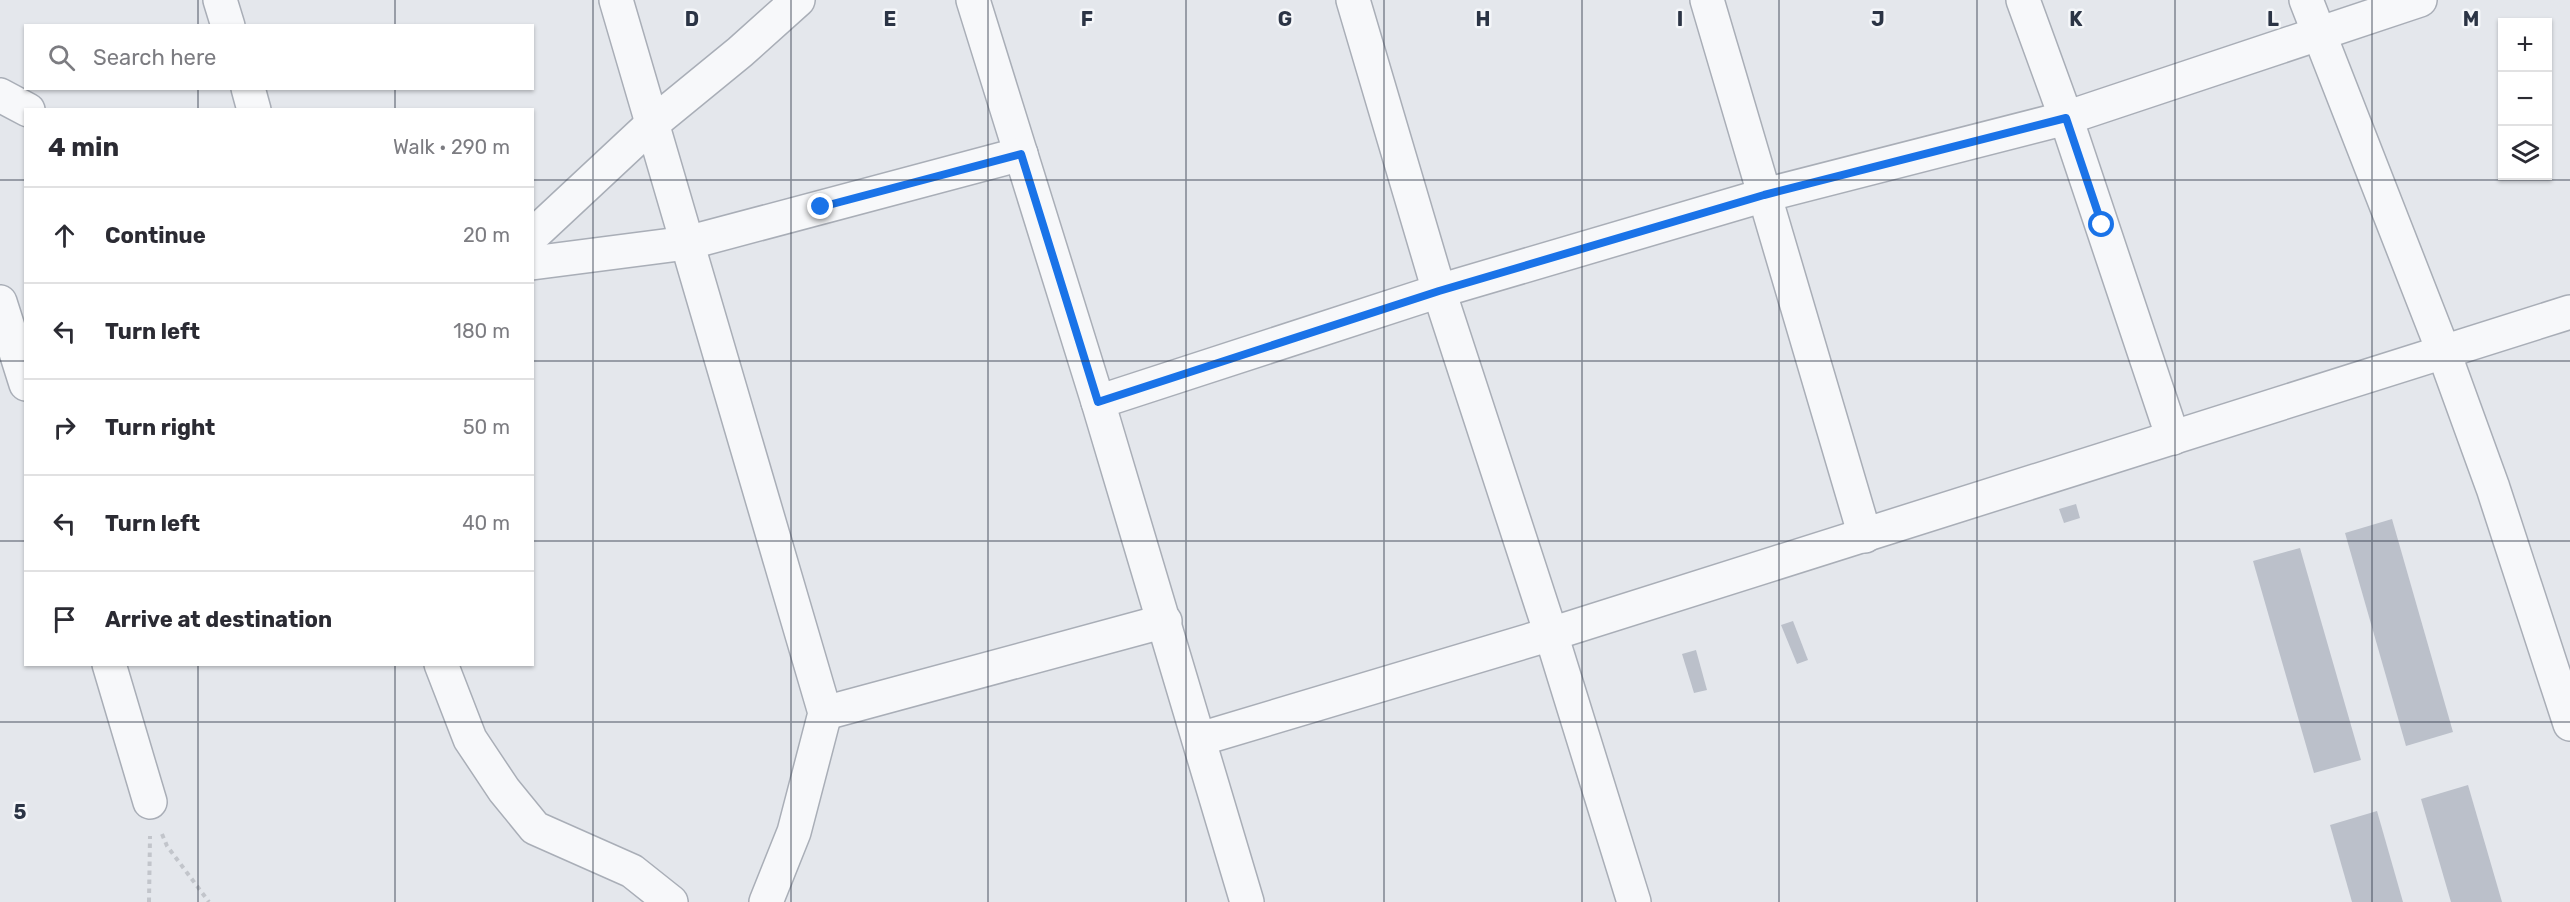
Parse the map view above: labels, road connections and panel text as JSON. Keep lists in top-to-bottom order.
{
  "page": {
    "map_buttons": ["+", "−"],
    "search": "Search here",
    "heading": ["4 min", "Walk · 290 m"],
    "list": [
      ["Continue", "20 m"],
      ["Turn left", "180 m"],
      ["Turn right", "50 m"],
      ["Turn left", "40 m"],
      "Arrive at destination"
    ]
  },
  "grid": {
    "columns": [
      "D",
      "E",
      "F",
      "G",
      "H",
      "I",
      "J",
      "K",
      "L",
      "M"
    ],
    "rows": ["5"]
  }
}
